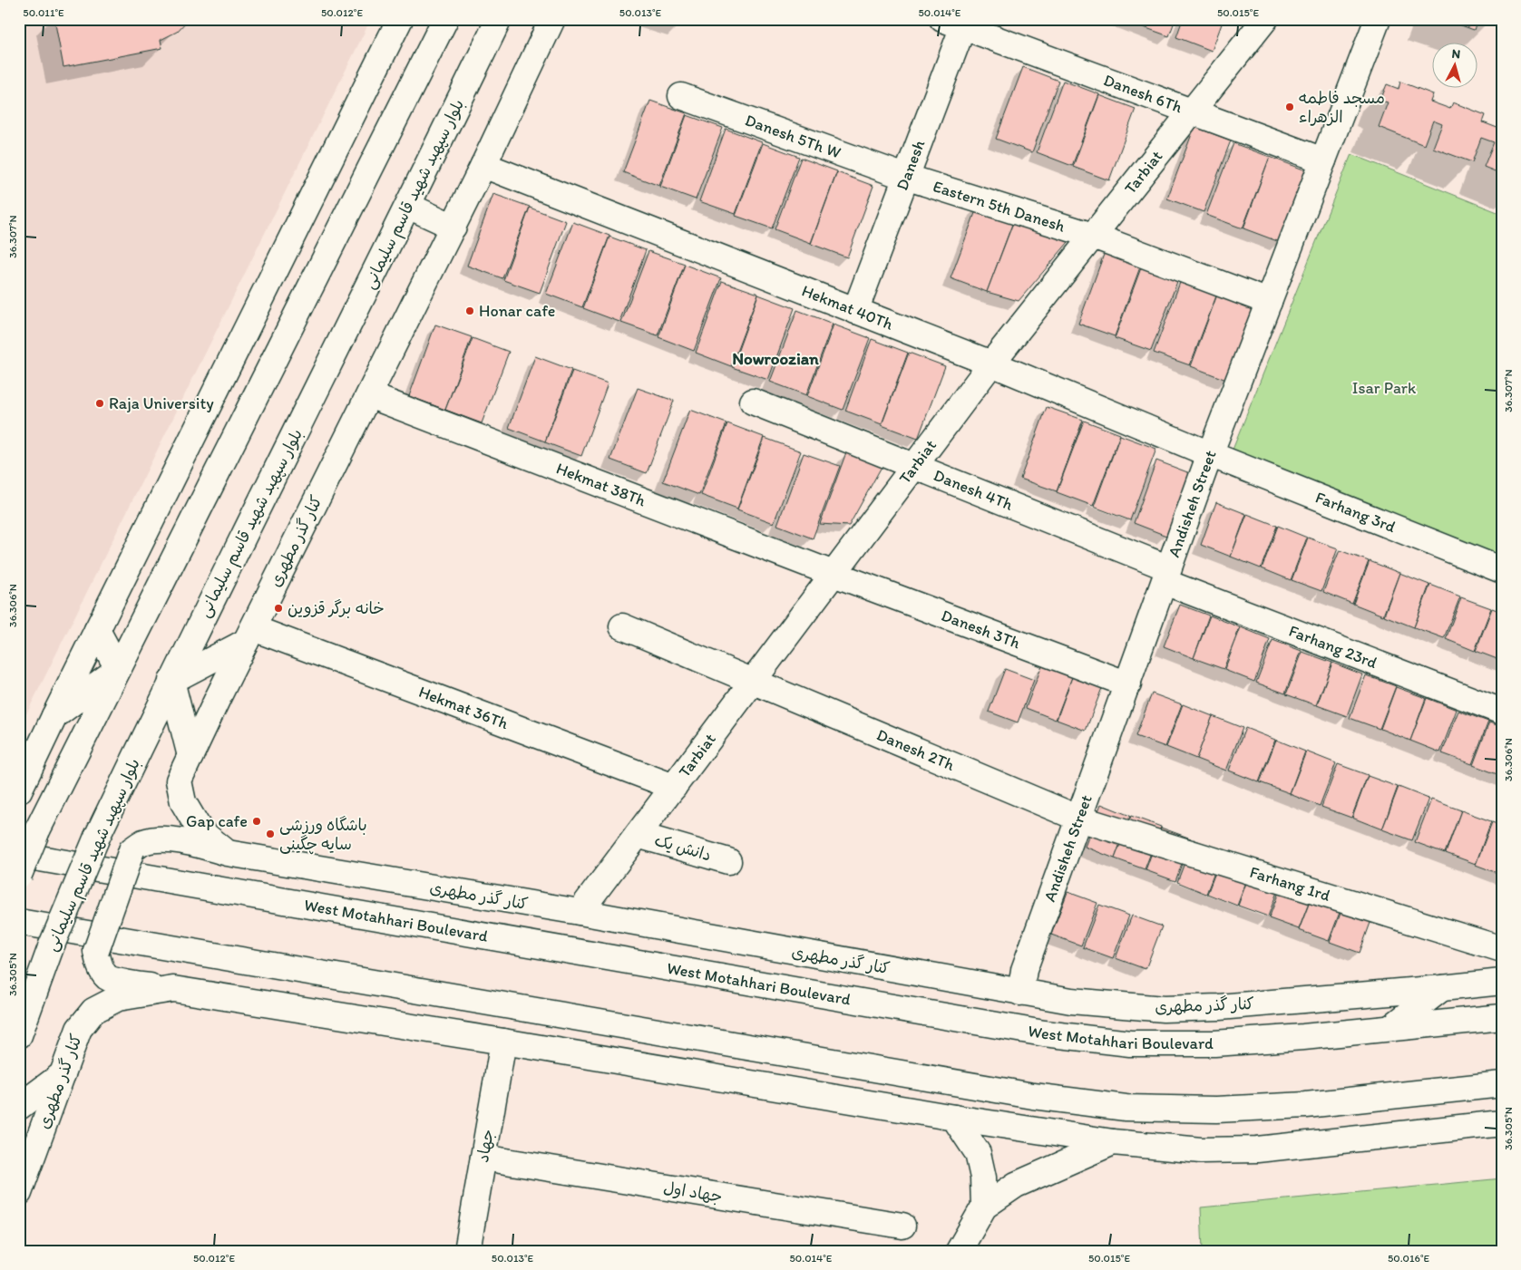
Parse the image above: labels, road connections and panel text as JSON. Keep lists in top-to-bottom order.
{
  "streets": {
    "street": [
      "Danesh 6Th",
      "Danesh 5Th W",
      "Danesh",
      "Tarbiat",
      "بلوار سپهبد شهید قاسم سلیمانی",
      "Eastern 5th Danesh",
      "Hekmat 40Th",
      "Hekmat 38Th",
      "Danesh 4Th",
      "Andisheh Street",
      "Farhang 3rd",
      "کنار گذر مطهری",
      "Danesh 3Th",
      "Farhang 23rd",
      "Hekmat 36Th",
      "Danesh 2Th",
      "دانش یک",
      "Farhang 1rd",
      "West Motahhari Boulevard",
      "جهاد",
      "جهاد اول"
    ]
  },
  "crossings": [
    ["Danesh 6Th", "Danesh"],
    ["Danesh 6Th", "Tarbiat"],
    ["Danesh 6Th", "Andisheh Street"],
    ["Danesh 5Th W", "Danesh"],
    ["Danesh 5Th W", "Eastern 5th Danesh"],
    ["Danesh", "Eastern 5th Danesh"],
    ["Danesh", "Hekmat 40Th"],
    ["Tarbiat", "Eastern 5th Danesh"],
    ["Tarbiat", "Hekmat 40Th"],
    ["Tarbiat", "Hekmat 38Th"],
    ["Tarbiat", "Danesh 4Th"],
    ["Tarbiat", "کنار گذر مطهری"],
    ["Tarbiat", "Danesh 3Th"],
    ["Tarbiat", "Hekmat 36Th"],
    ["Tarbiat", "Danesh 2Th"],
    ["Tarbiat", "دانش یک"],
    ["Eastern 5th Danesh", "Andisheh Street"],
    ["Hekmat 40Th", "Andisheh Street"],
    ["Hekmat 40Th", "Farhang 3rd"],
    ["Hekmat 40Th", "کنار گذر مطهری"],
    ["Hekmat 38Th", "کنار گذر مطهری"],
    ["Hekmat 38Th", "Danesh 3Th"],
    ["Danesh 4Th", "Andisheh Street"],
    ["Danesh 4Th", "Farhang 23rd"],
    ["Andisheh Street", "Farhang 3rd"],
    ["Andisheh Street", "کنار گذر مطهری"],
    ["Andisheh Street", "Danesh 3Th"],
    ["Andisheh Street", "Farhang 23rd"],
    ["Andisheh Street", "Danesh 2Th"],
    ["Andisheh Street", "Farhang 1rd"],
    ["کنار گذر مطهری", "Hekmat 36Th"],
    ["کنار گذر مطهری", "جهاد"],
    ["Danesh 2Th", "Farhang 1rd"],
    ["جهاد", "جهاد اول"]
  ],
  "districts": ["Nowroozian"],
  "parks": ["Isar Park"],
  "places": [
    "مسجد فاطمه الزهراء",
    "Honar cafe",
    "Raja University",
    "خانه برگر قزوین",
    "Gap cafe",
    "باشگاه ورزشى سايه چگينى"
  ],
  "north": "top",
  "coordinates": [
    "50.011°E",
    "50.012°E",
    "50.013°E",
    "50.014°E",
    "50.015°E",
    "36.307°N",
    "36.306°N",
    "36.305°N",
    "50.016°E"
  ]
}
